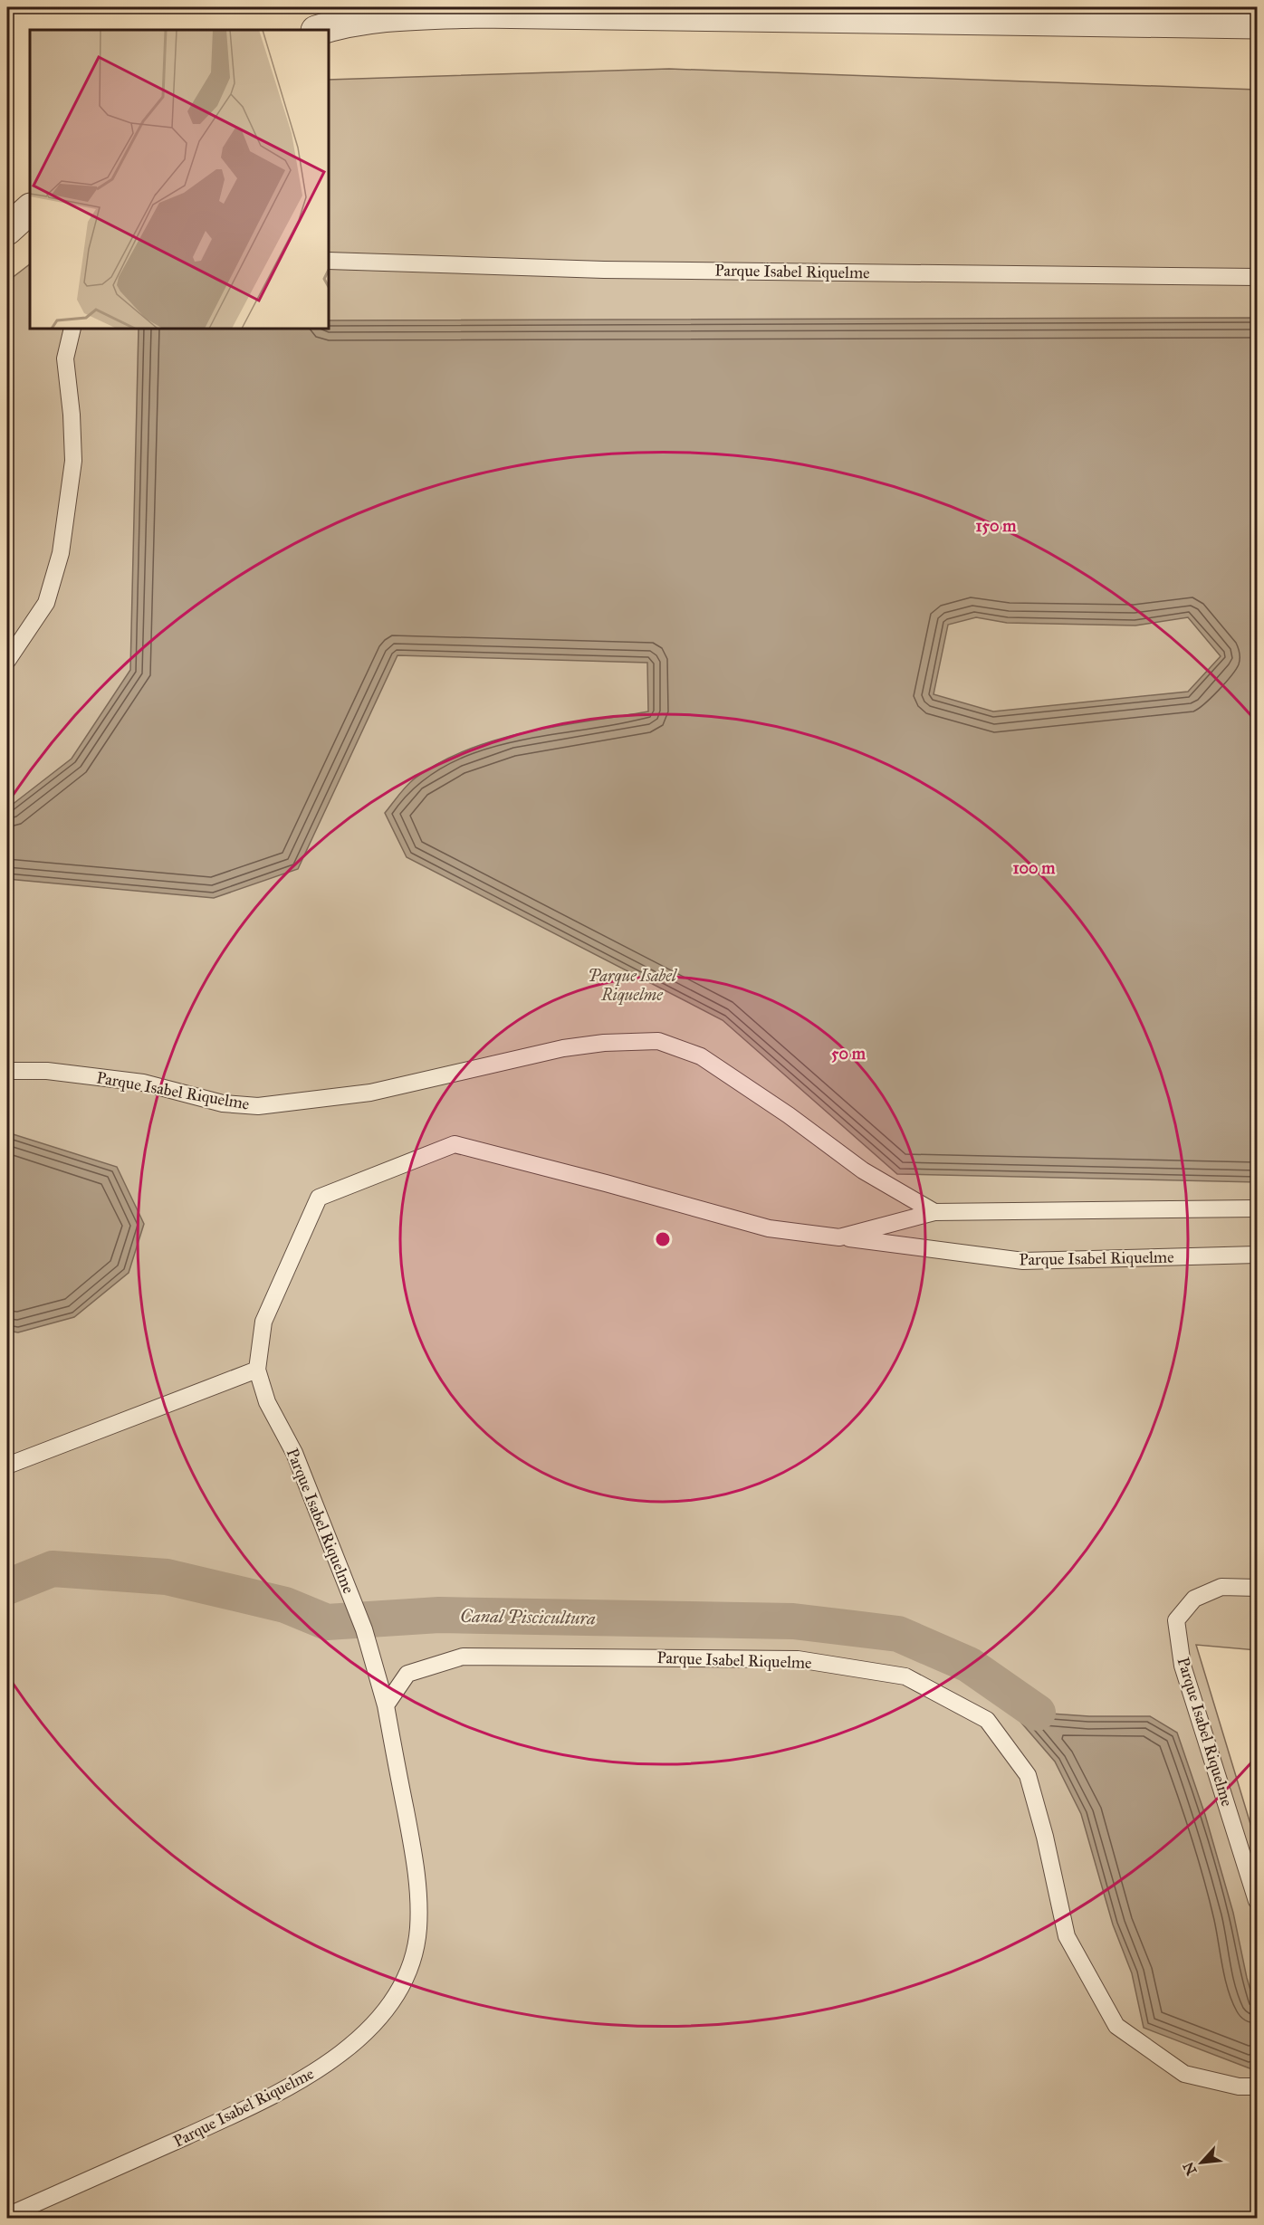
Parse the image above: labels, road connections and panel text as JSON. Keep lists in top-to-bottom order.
{
  "streets": {
    "lane": ["Parque Isabel Riquelme"]
  },
  "water": ["Canal Piscicultura"],
  "parks": ["Parque Isabel Riquelme"],
  "north": "bottom left",
  "rings": ["150 m", "100 m", "50 m"]
}
